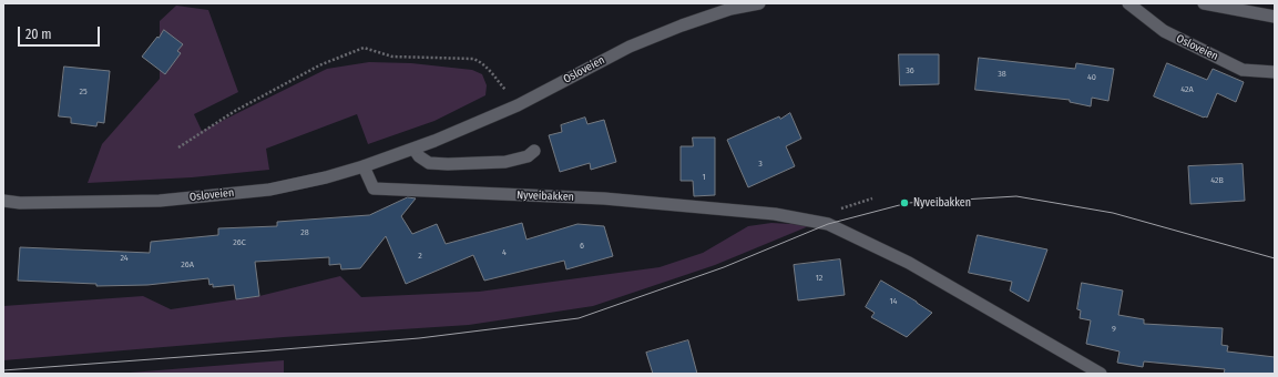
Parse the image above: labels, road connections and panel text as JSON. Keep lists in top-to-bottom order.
{
  "streets": {
    "street": ["Osloveien", "Nyveibakken"]
  },
  "crossings": [
    ["Osloveien", "Nyveibakken"]
  ],
  "places": ["Nyveibakken"],
  "house_numbers": [
    "36",
    "38",
    "40",
    "42A",
    "25",
    "3",
    "1",
    "42B",
    "28",
    "26C",
    "6",
    "4",
    "2",
    "24",
    "26A",
    "12",
    "14",
    "9"
  ],
  "scale_bar": "20 m"
}
